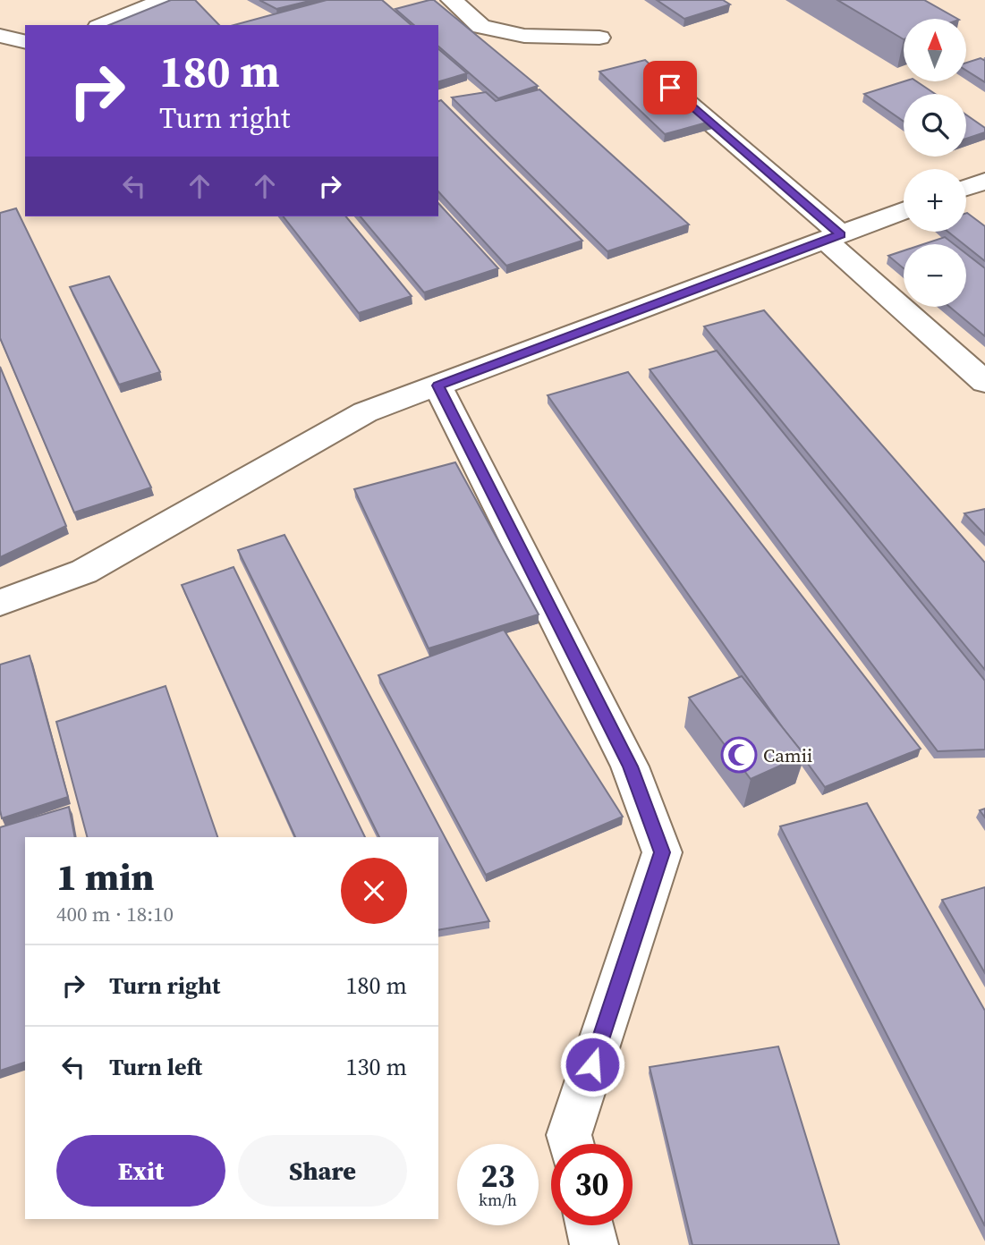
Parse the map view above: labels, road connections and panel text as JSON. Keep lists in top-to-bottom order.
{
  "places": {
    "mosque": ["Camii"]
  },
  "north": "top",
  "page": {
    "map_buttons": ["+", "−"],
    "turn": ["180 m", "Turn right"],
    "heading": ["1 min", "400 m · 18:10"],
    "list": [
      {
        "name": "Turn right",
        "value": "180 m"
      },
      {
        "name": "Turn left",
        "value": "130 m"
      }
    ],
    "buttons": ["Exit", "Share"],
    "speed": "23 km/h",
    "limit": "30"
  }
}
